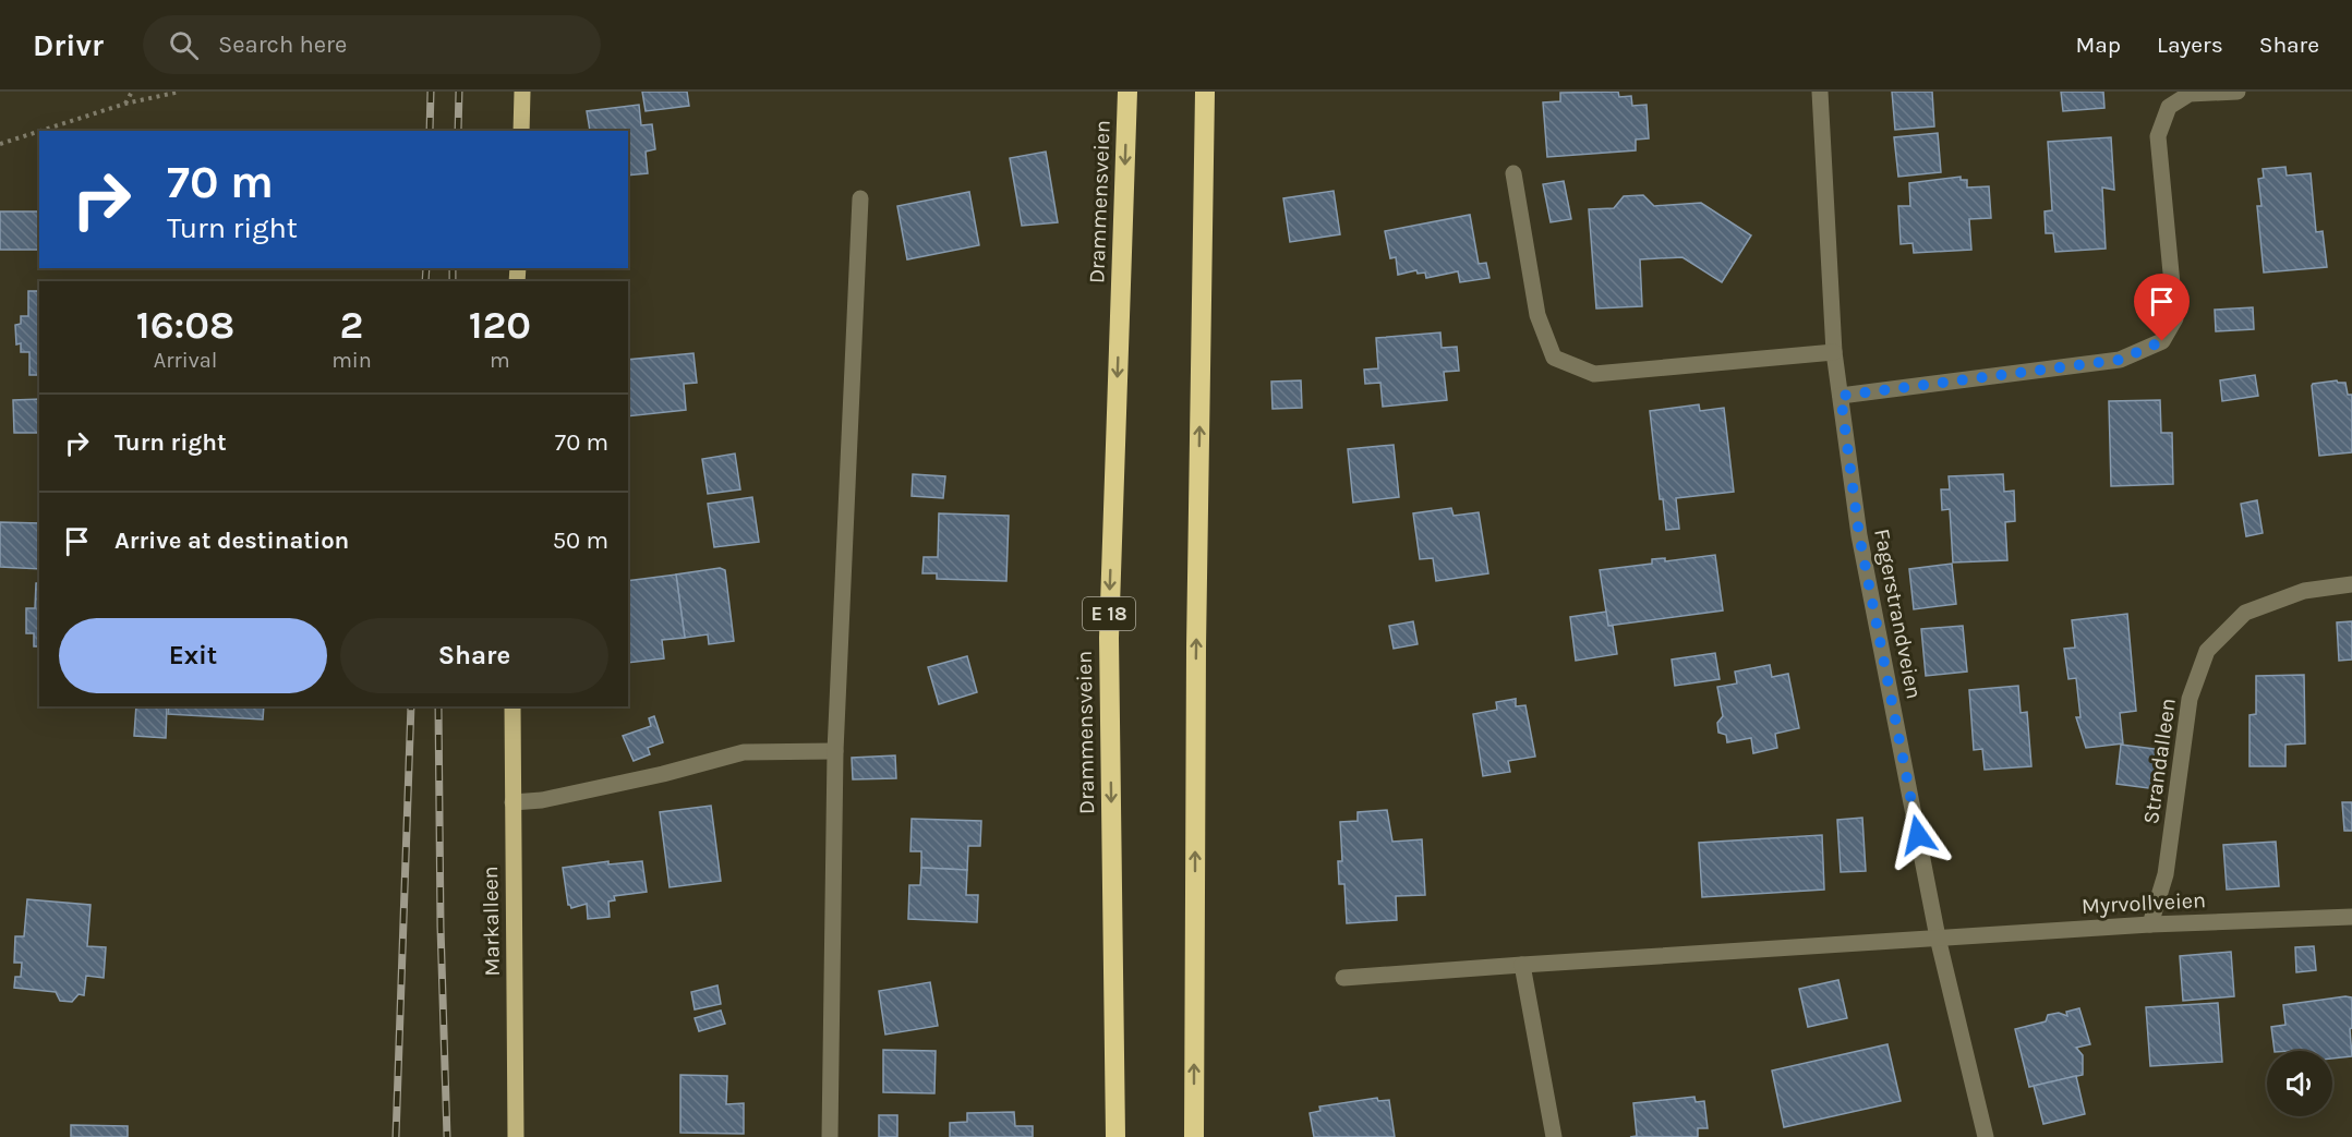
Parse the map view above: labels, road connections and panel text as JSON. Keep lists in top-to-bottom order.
{
  "streets": {
    "highway": ["Drammensveien", "E 18"],
    "main road": ["Markalleen"],
    "street": ["Fagerstrandveien", "Strandalleen", "Myrvollveien"]
  },
  "crossings": [
    ["Fagerstrandveien", "Myrvollveien"],
    ["Strandalleen", "Myrvollveien"]
  ],
  "page": {
    "header": "Drivr",
    "search": "Search here",
    "nav": ["Map", "Layers", "Share"],
    "turn": ["70 m", "Turn right"],
    "eta": [
      "16:08",
      "Arrival",
      "2",
      "min",
      "120",
      "m"
    ],
    "list": [
      {
        "name": "Turn right",
        "value": "70 m"
      },
      {
        "name": "Arrive at destination",
        "value": "50 m"
      }
    ],
    "buttons": ["Exit", "Share"]
  }
}
